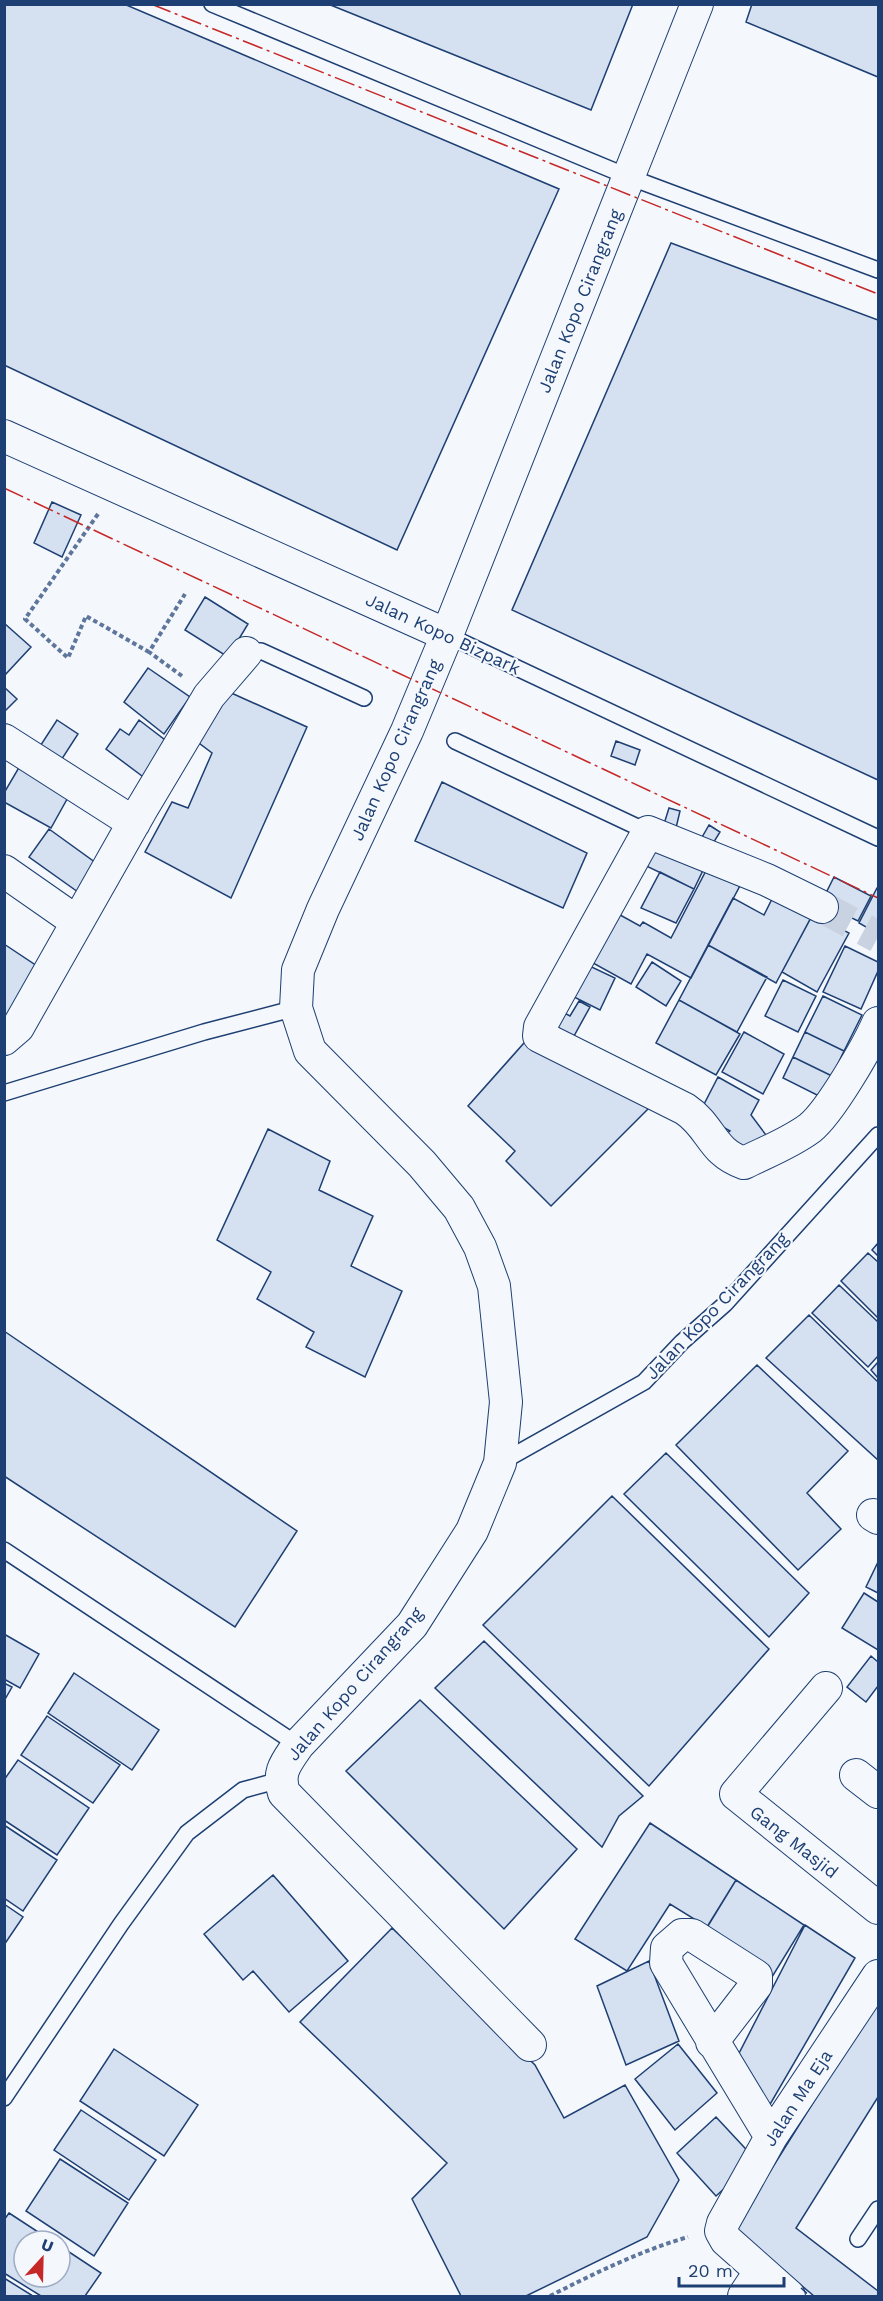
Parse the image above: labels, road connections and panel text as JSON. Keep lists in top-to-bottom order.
{
  "streets": {
    "street": [
      "Jalan Kopo Cirangrang",
      "Jalan Kopo Bizpark",
      "Gang Masjid",
      "Jalan Ma Eja"
    ]
  },
  "crossings": [
    ["Jalan Kopo Cirangrang", "Jalan Kopo Bizpark"]
  ],
  "scale_bar": "20 m",
  "north": "top"
}
